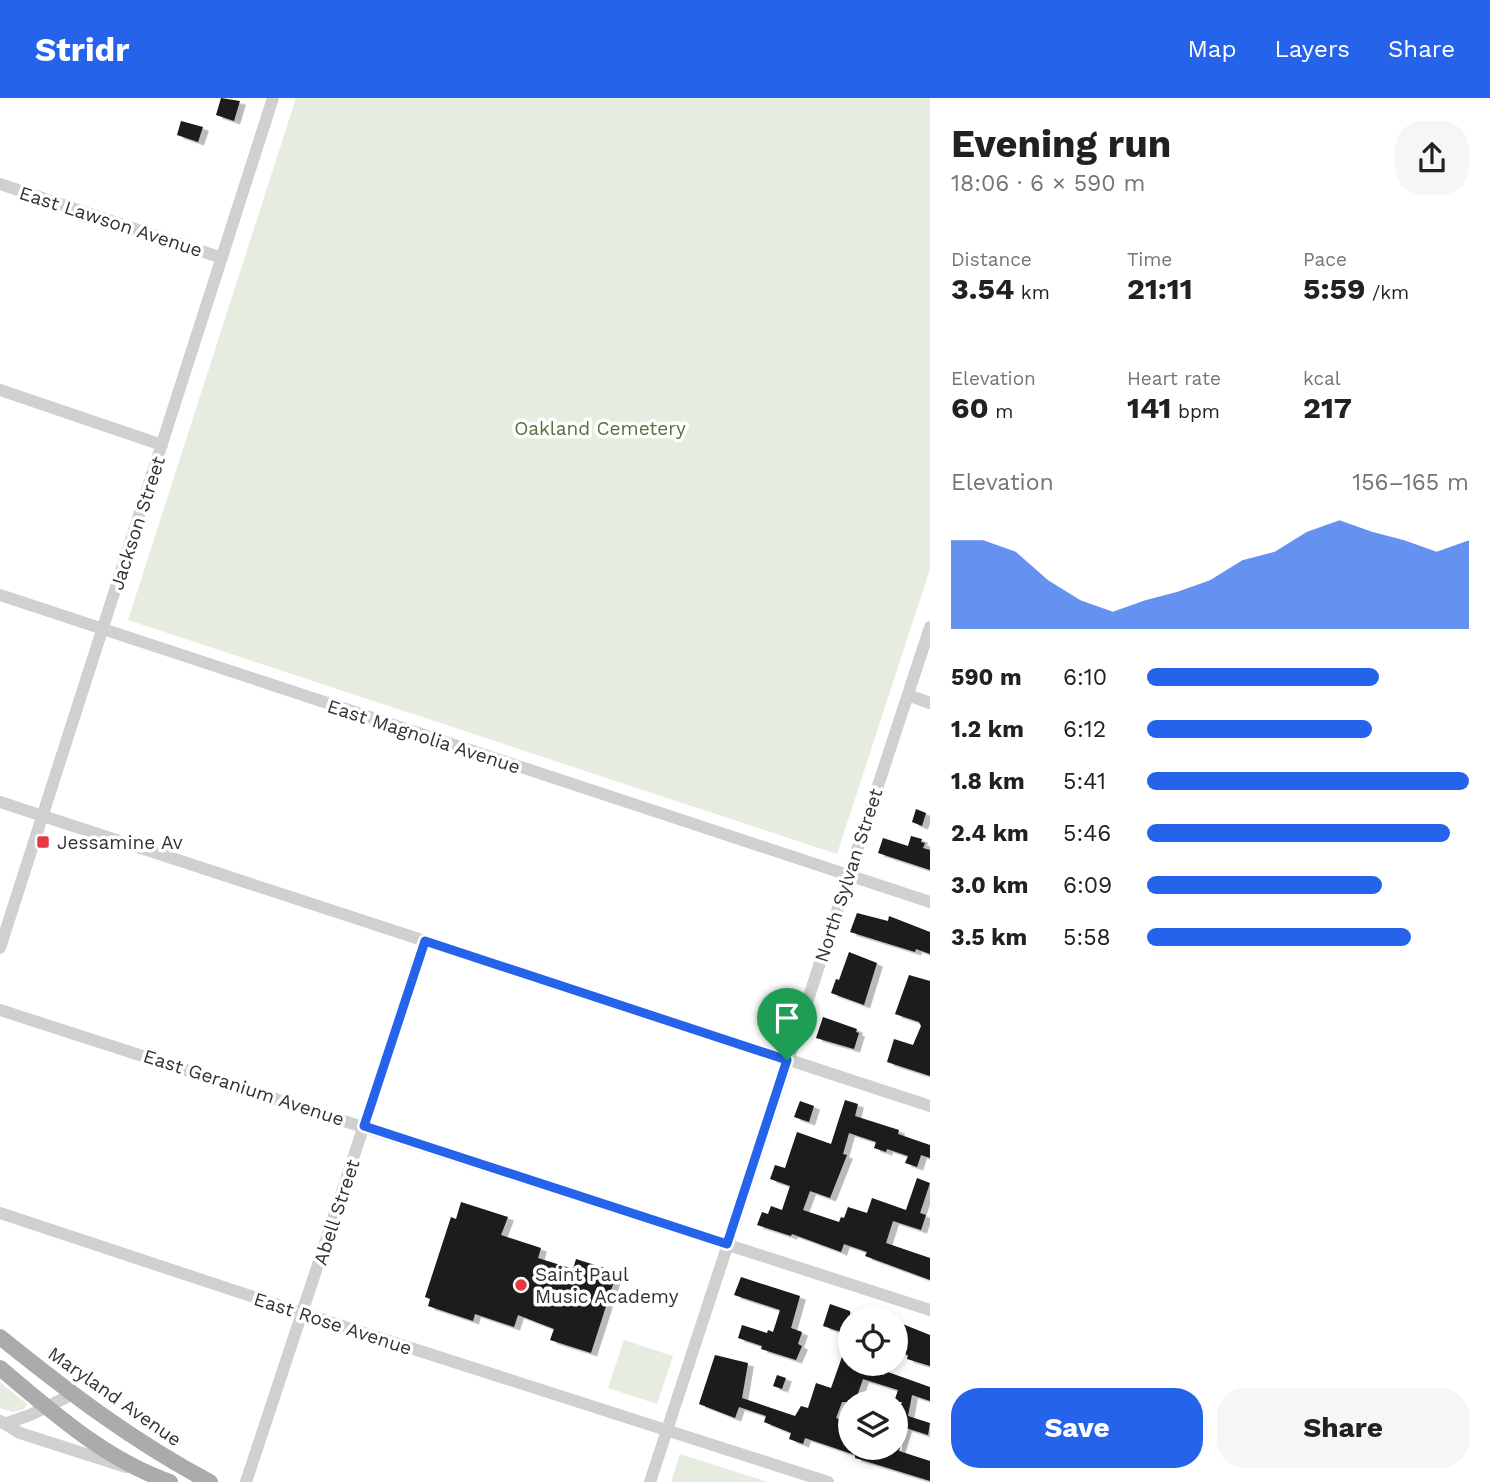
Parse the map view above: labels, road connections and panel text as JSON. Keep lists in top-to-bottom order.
{
  "streets": {
    "main road": ["Maryland Avenue"],
    "street": [
      "East Lawson Avenue",
      "Jackson Street",
      "East Magnolia Avenue",
      "North Sylvan Street",
      "East Geranium Avenue",
      "Abell Street",
      "East Rose Avenue"
    ]
  },
  "crossings": [
    ["East Lawson Avenue", "Jackson Street"],
    ["Jackson Street", "East Magnolia Avenue"],
    ["East Magnolia Avenue", "North Sylvan Street"],
    ["North Sylvan Street", "East Geranium Avenue"],
    ["North Sylvan Street", "East Rose Avenue"],
    ["East Geranium Avenue", "Abell Street"],
    ["Abell Street", "East Rose Avenue"]
  ],
  "parks": ["Oakland Cemetery"],
  "places": {
    "transit": ["Jessamine Av"],
    "other": ["Saint Paul Music Academy"]
  },
  "page": {
    "header": "Stridr",
    "nav": ["Map", "Layers", "Share"],
    "heading": ["Evening run", "18:06 · 6 × 590 m"],
    "stats": [
      ["Distance", "3.54 km"],
      ["Time", "21:11"],
      ["Pace", "5:59 /km"],
      ["Elevation", "60 m"],
      ["Heart rate", "141 bpm"],
      ["kcal", "217"]
    ],
    "chart": ["Elevation", "156–165 m"],
    "list": [
      {
        "name": "590 m",
        "note": "6:10"
      },
      {
        "name": "1.2 km",
        "note": "6:12"
      },
      {
        "name": "1.8 km",
        "note": "5:41"
      },
      {
        "name": "2.4 km",
        "note": "5:46"
      },
      {
        "name": "3.0 km",
        "note": "6:09"
      },
      {
        "name": "3.5 km",
        "note": "5:58"
      }
    ],
    "buttons": ["Save", "Share"]
  }
}
